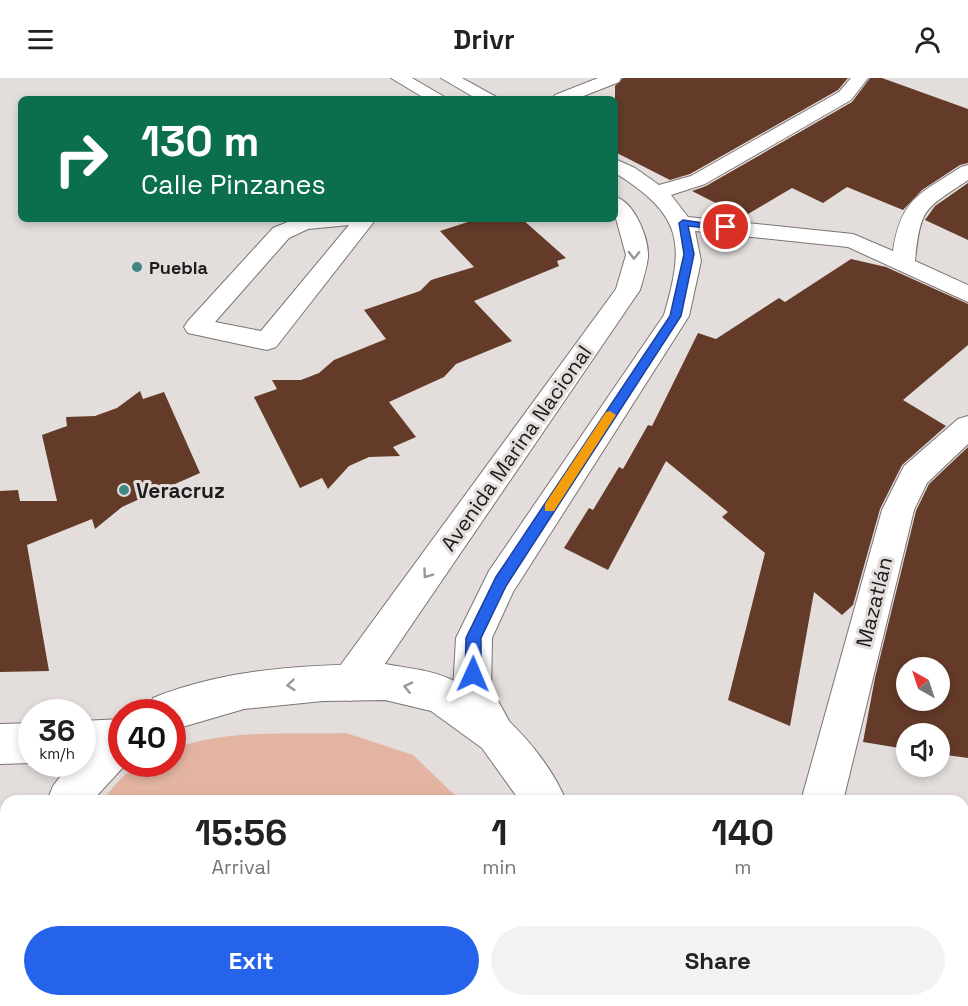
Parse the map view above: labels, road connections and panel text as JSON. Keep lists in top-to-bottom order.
{
  "streets": {
    "street": ["Avenida Marina Nacional", "Mazatlán"]
  },
  "places": ["Puebla", "Veracruz"],
  "north": "top left",
  "page": {
    "header": "Drivr",
    "turn": ["130 m", "Calle Pinzanes"],
    "speed": "36 km/h",
    "limit": "40",
    "eta": [
      "15:56",
      "Arrival",
      "1",
      "min",
      "140",
      "m"
    ],
    "buttons": ["Exit", "Share"]
  }
}
